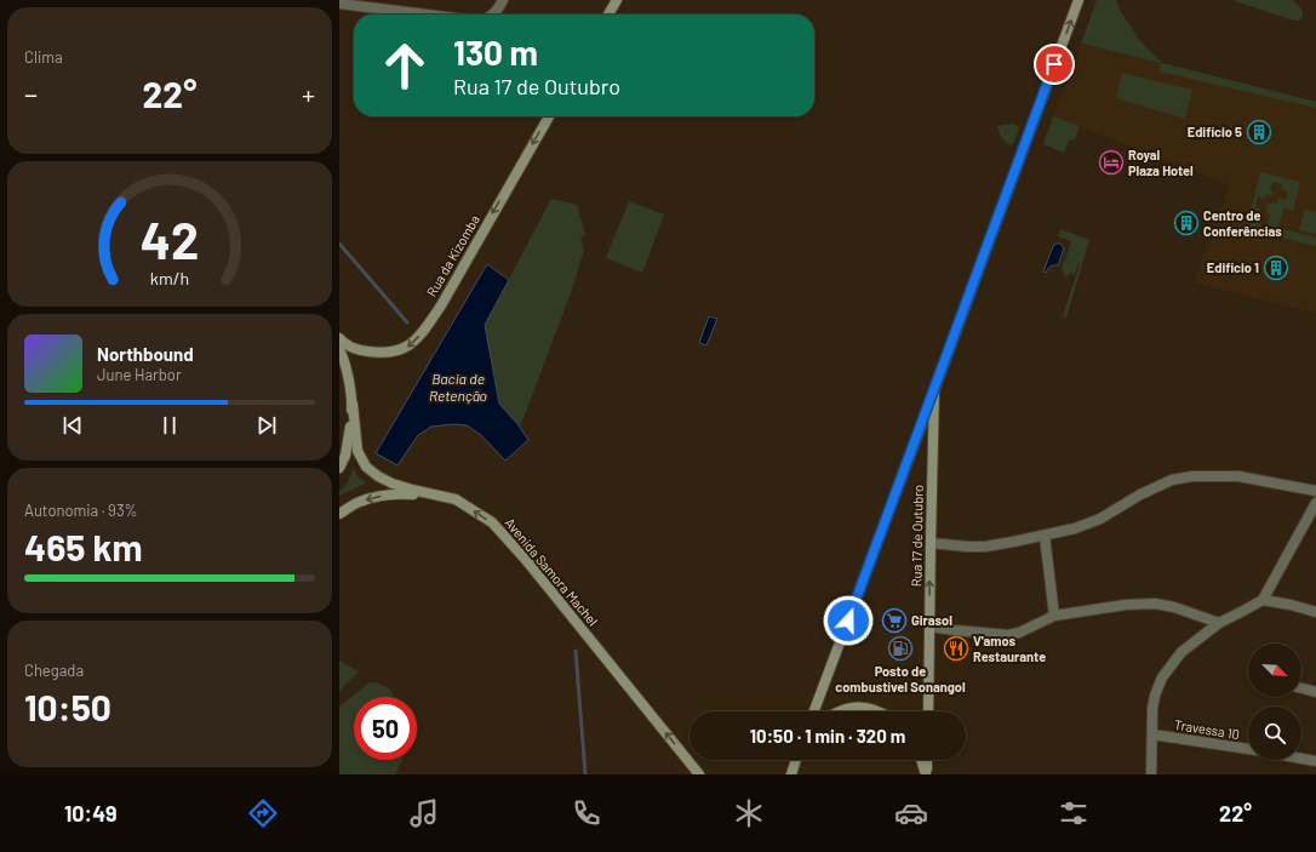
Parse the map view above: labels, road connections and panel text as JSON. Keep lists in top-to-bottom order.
{
  "streets": {
    "main road": ["Rua da Kizomba", "Rua 17 de Outubro", "Avenida Samora Machel"],
    "street": ["Travessa 10"]
  },
  "one_way": ["Rua da Kizomba", "Rua 17 de Outubro", "Avenida Samora Machel"],
  "water": ["Bacia de Retenção"],
  "places": {
    "building": ["Edifício 5", "Centro de Conferências", "Edifício 1"],
    "hotel": ["Royal Plaza Hotel"],
    "supermarket": ["Girasol"],
    "fuel station": ["Posto de combustível Sonangol"],
    "restaurant": ["V'amos Restaurante"]
  },
  "north": "bottom right",
  "page": {
    "tile": [
      "Clima",
      ["Autonomia · 93%", "465 km"],
      ["Chegada", "10:50"]
    ],
    "turn": ["130 m", "Rua 17 de Outubro"],
    "heat": ["−", "22°", "+"],
    "song": ["Northbound", "June Harbor"],
    "limit": "50",
    "trip": "10:50 · 1 min · 320 m",
    "tabs": ["10:49", "22°"],
    "gauge": ["42", "km/h"]
  }
}
